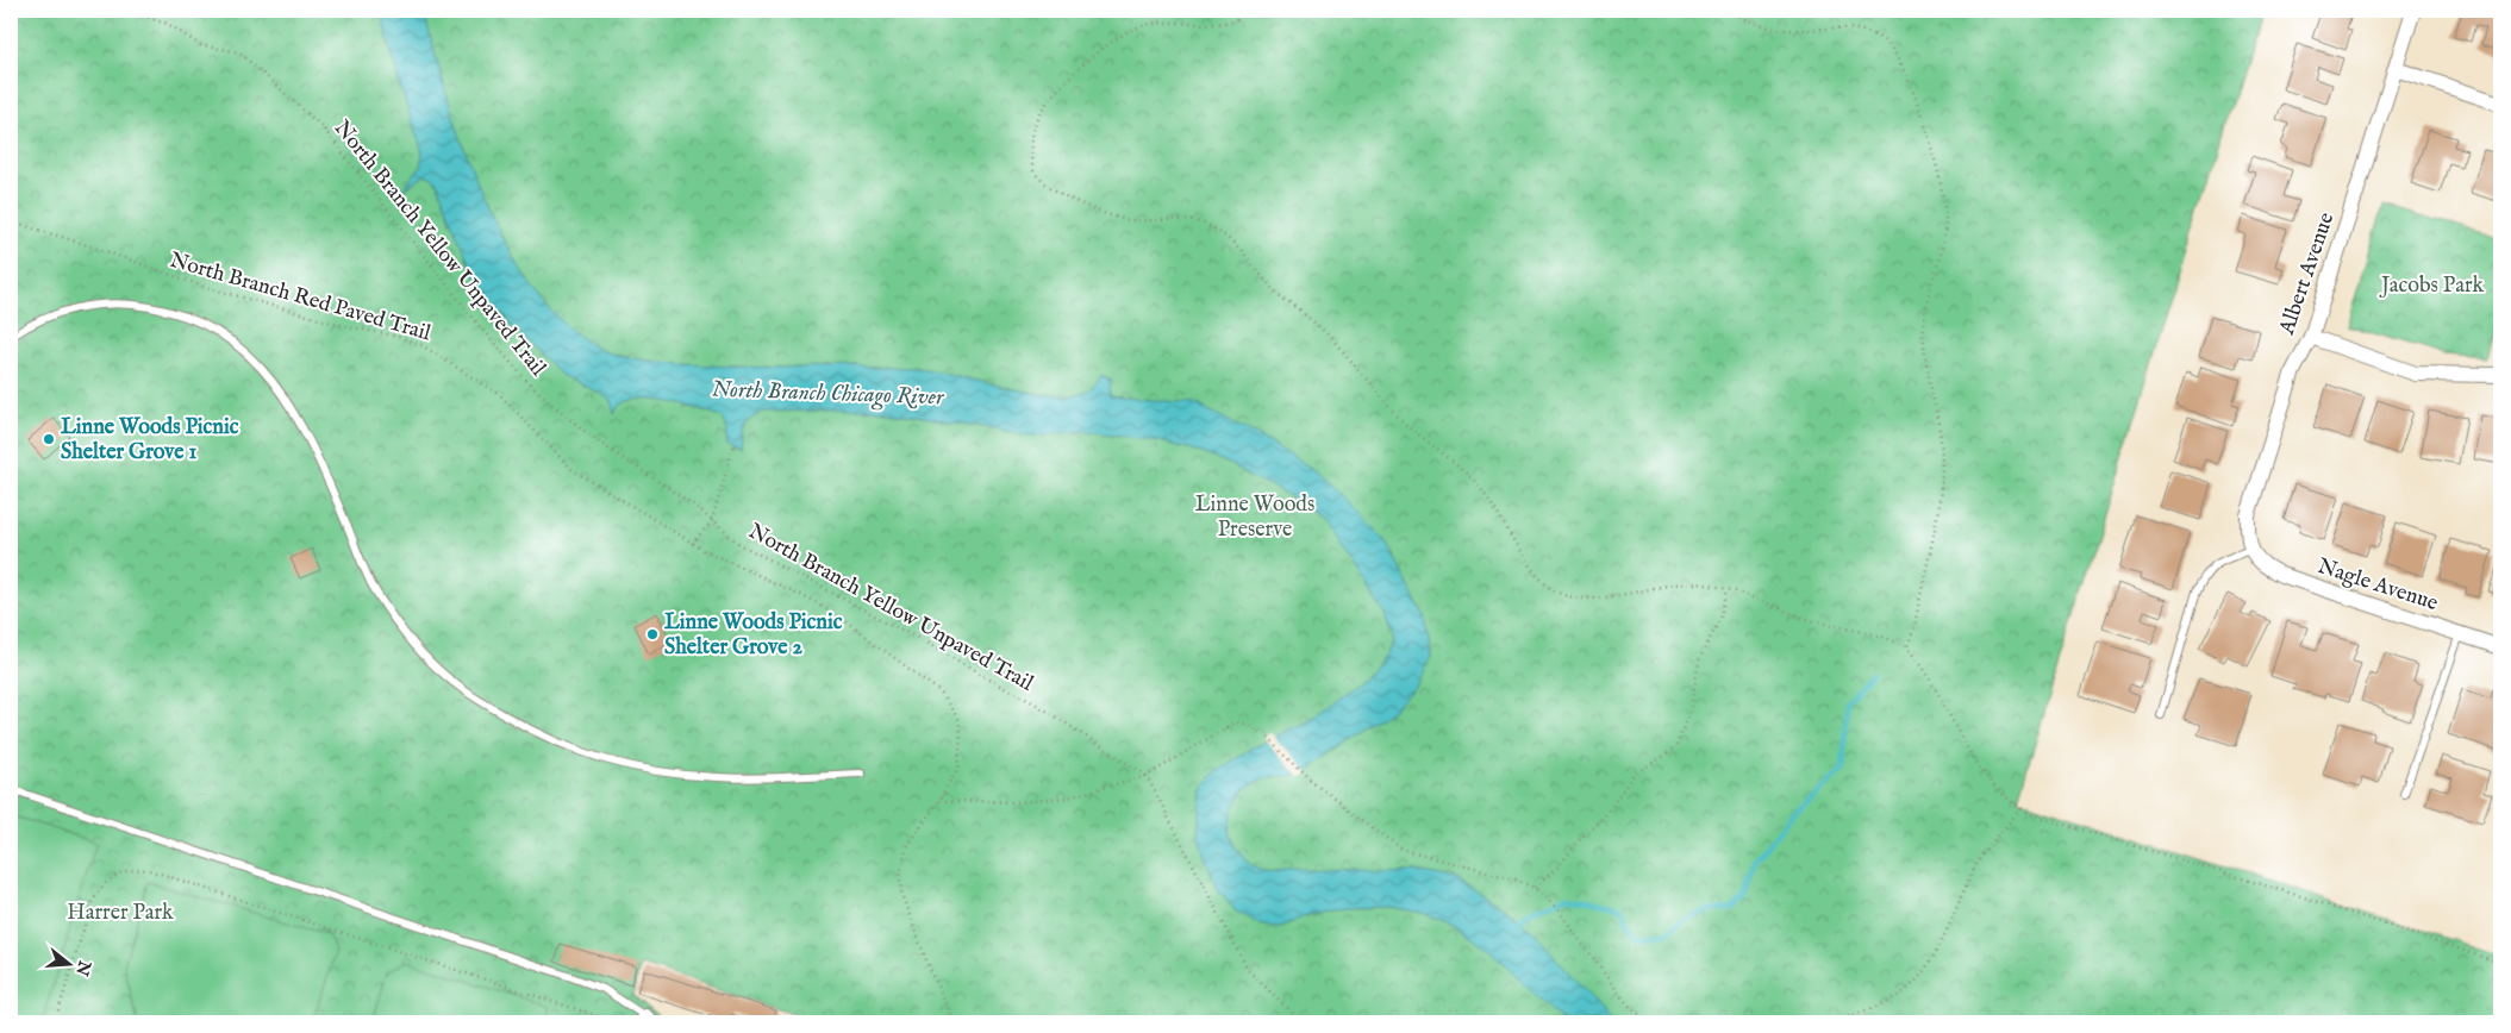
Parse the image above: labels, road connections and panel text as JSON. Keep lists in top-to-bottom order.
{
  "streets": {
    "street": ["Albert Avenue", "Nagle Avenue"],
    "path": ["North Branch Yellow Unpaved Trail", "North Branch Red Paved Trail"]
  },
  "crossings": [
    ["Albert Avenue", "Nagle Avenue"]
  ],
  "water": ["North Branch Chicago River"],
  "parks": ["Jacobs Park", "Linne Woods Preserve", "Harrer Park"],
  "places": ["Linne Woods Picnic Shelter Grove 1", "Linne Woods Picnic Shelter Grove 2"],
  "north": "right"
}
